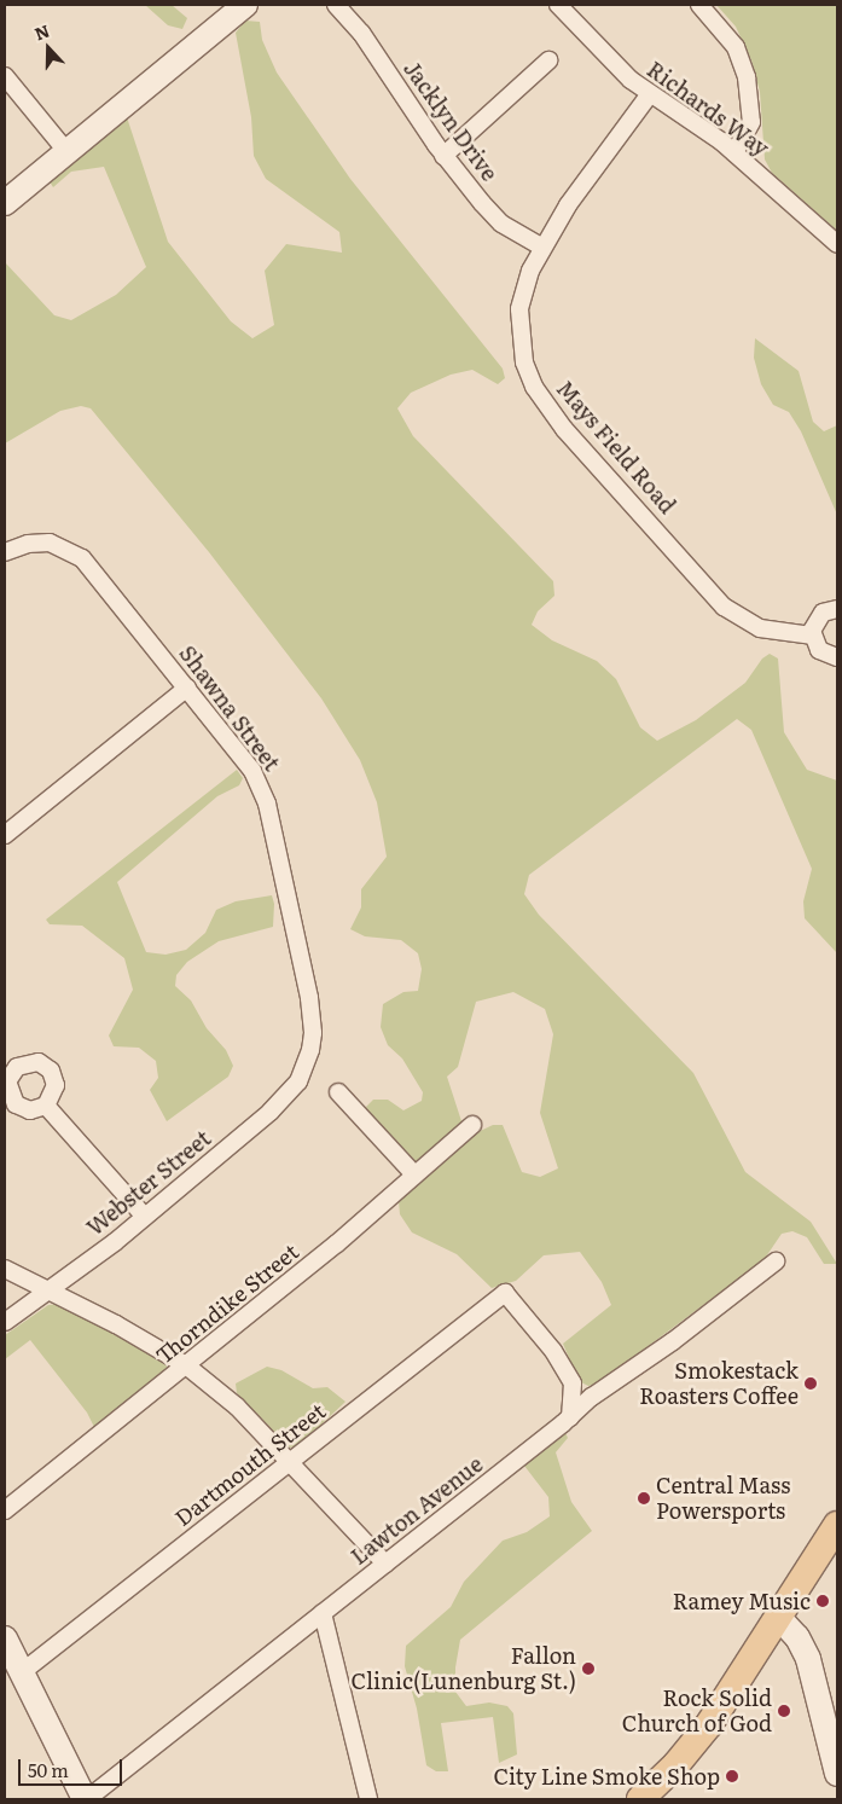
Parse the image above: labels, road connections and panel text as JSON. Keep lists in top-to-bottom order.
{
  "streets": {
    "street": [
      "Richards Way",
      "Jacklyn Drive",
      "Mays Field Road",
      "Shawna Street",
      "Webster Street",
      "Thorndike Street",
      "Dartmouth Street",
      "Lawton Avenue"
    ]
  },
  "crossings": [
    ["Richards Way", "Mays Field Road"],
    ["Jacklyn Drive", "Mays Field Road"],
    ["Shawna Street", "Webster Street"],
    ["Dartmouth Street", "Lawton Avenue"]
  ],
  "places": [
    "Smokestack Roasters Coffee",
    "Central Mass Powersports",
    "Ramey Music",
    "Fallon Clinic(Lunenburg St.)",
    "Rock Solid Church of God",
    "City Line Smoke Shop"
  ],
  "scale_bar": "50 m",
  "north": "top"
}
